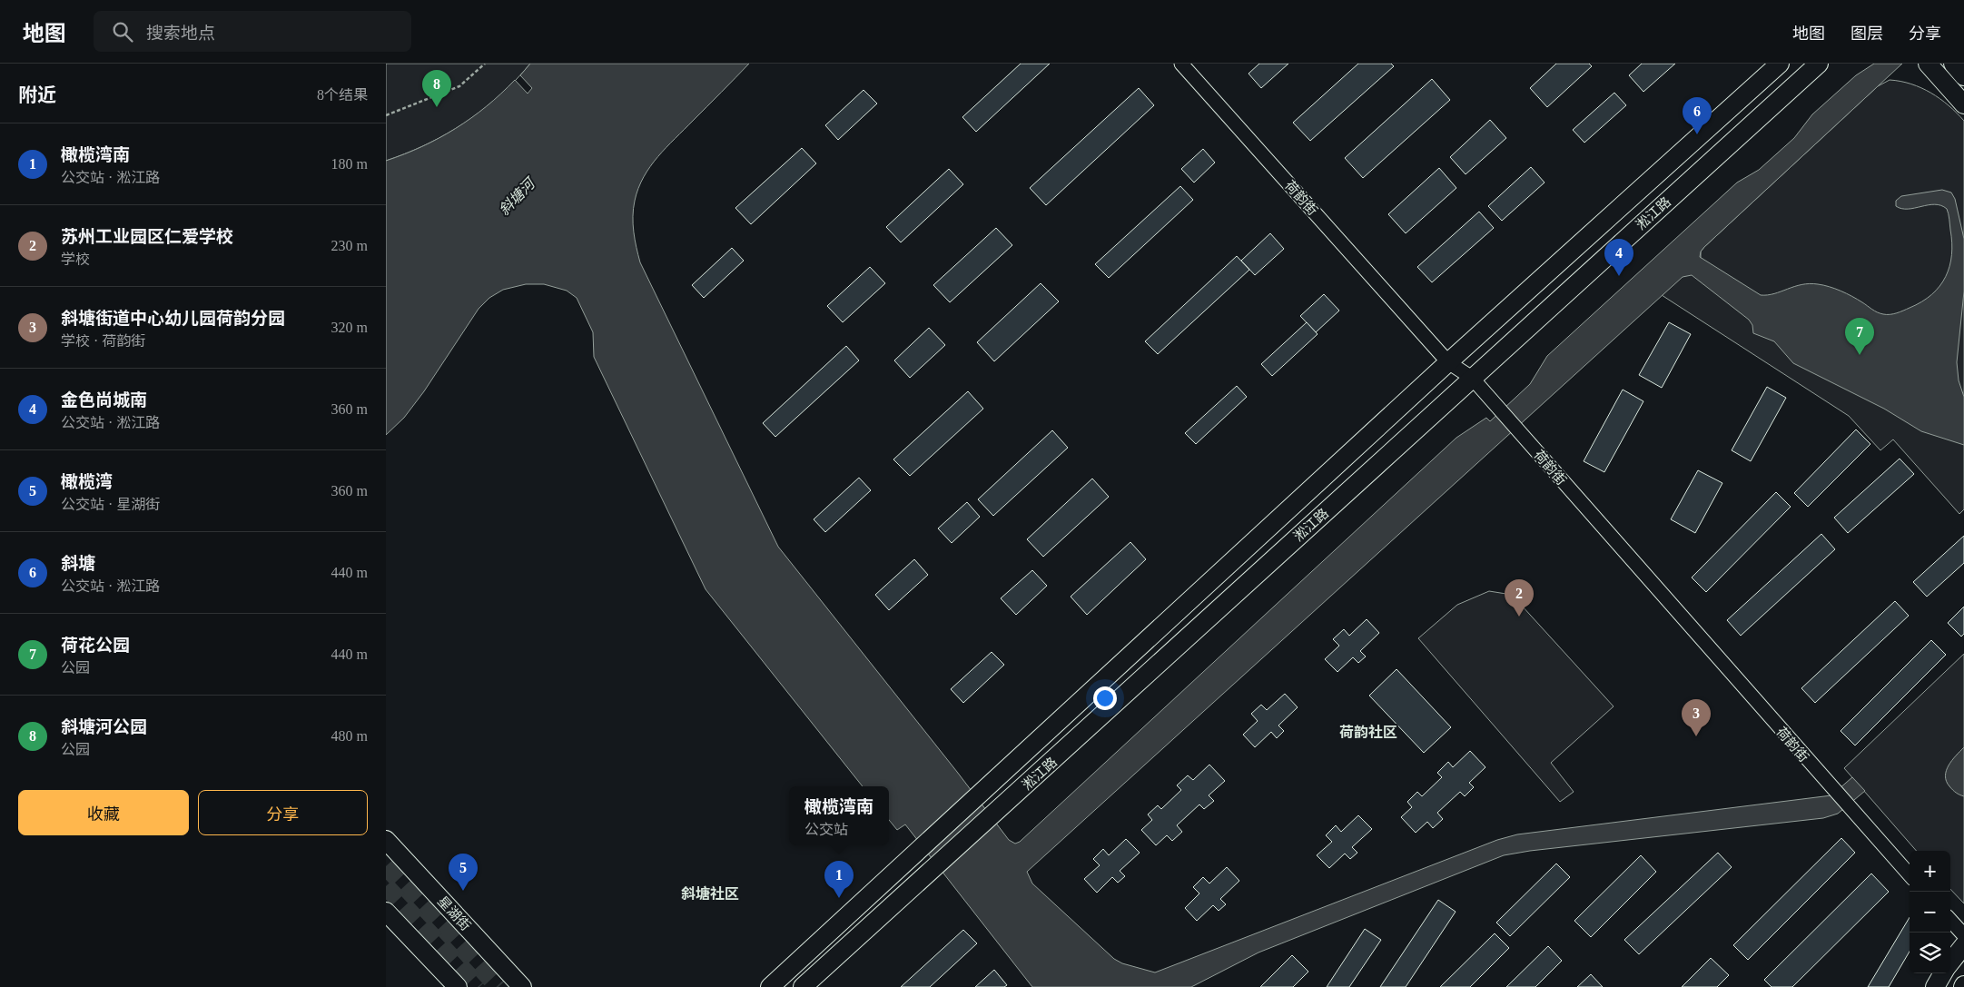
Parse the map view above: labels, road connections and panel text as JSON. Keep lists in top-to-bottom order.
{
  "streets": {
    "main road": ["淞江路", "星湖街"],
    "street": ["荷韵街"]
  },
  "crossings": [
    ["荷韵街", "淞江路"]
  ],
  "districts": ["荷韵社区", "斜塘社区"],
  "water": ["斜塘河"],
  "page": {
    "header": "地图",
    "search": "搜索地点",
    "nav": ["地图", "图层", "分享"],
    "heading": ["附近", "8个结果"],
    "pins": [
      "8",
      "6",
      "4",
      "7",
      "2",
      "3",
      "5",
      "1"
    ],
    "list": [
      {
        "mark": "1",
        "name": "橄榄湾南",
        "note": "公交站 · 淞江路",
        "value": "180 m"
      },
      {
        "mark": "2",
        "name": "苏州工业园区仁爱学校",
        "note": "学校",
        "value": "230 m"
      },
      {
        "mark": "3",
        "name": "斜塘街道中心幼儿园荷韵分园",
        "note": "学校 · 荷韵街",
        "value": "320 m"
      },
      {
        "mark": "4",
        "name": "金色尚城南",
        "note": "公交站 · 淞江路",
        "value": "360 m"
      },
      {
        "mark": "5",
        "name": "橄榄湾",
        "note": "公交站 · 星湖街",
        "value": "360 m"
      },
      {
        "mark": "6",
        "name": "斜塘",
        "note": "公交站 · 淞江路",
        "value": "440 m"
      },
      {
        "mark": "7",
        "name": "荷花公园",
        "note": "公园",
        "value": "440 m"
      },
      {
        "mark": "8",
        "name": "斜塘河公园",
        "note": "公园",
        "value": "480 m"
      }
    ],
    "buttons": ["收藏", "分享"],
    "popup": ["橄榄湾南", "公交站"],
    "map_buttons": ["+", "−"]
  }
}
